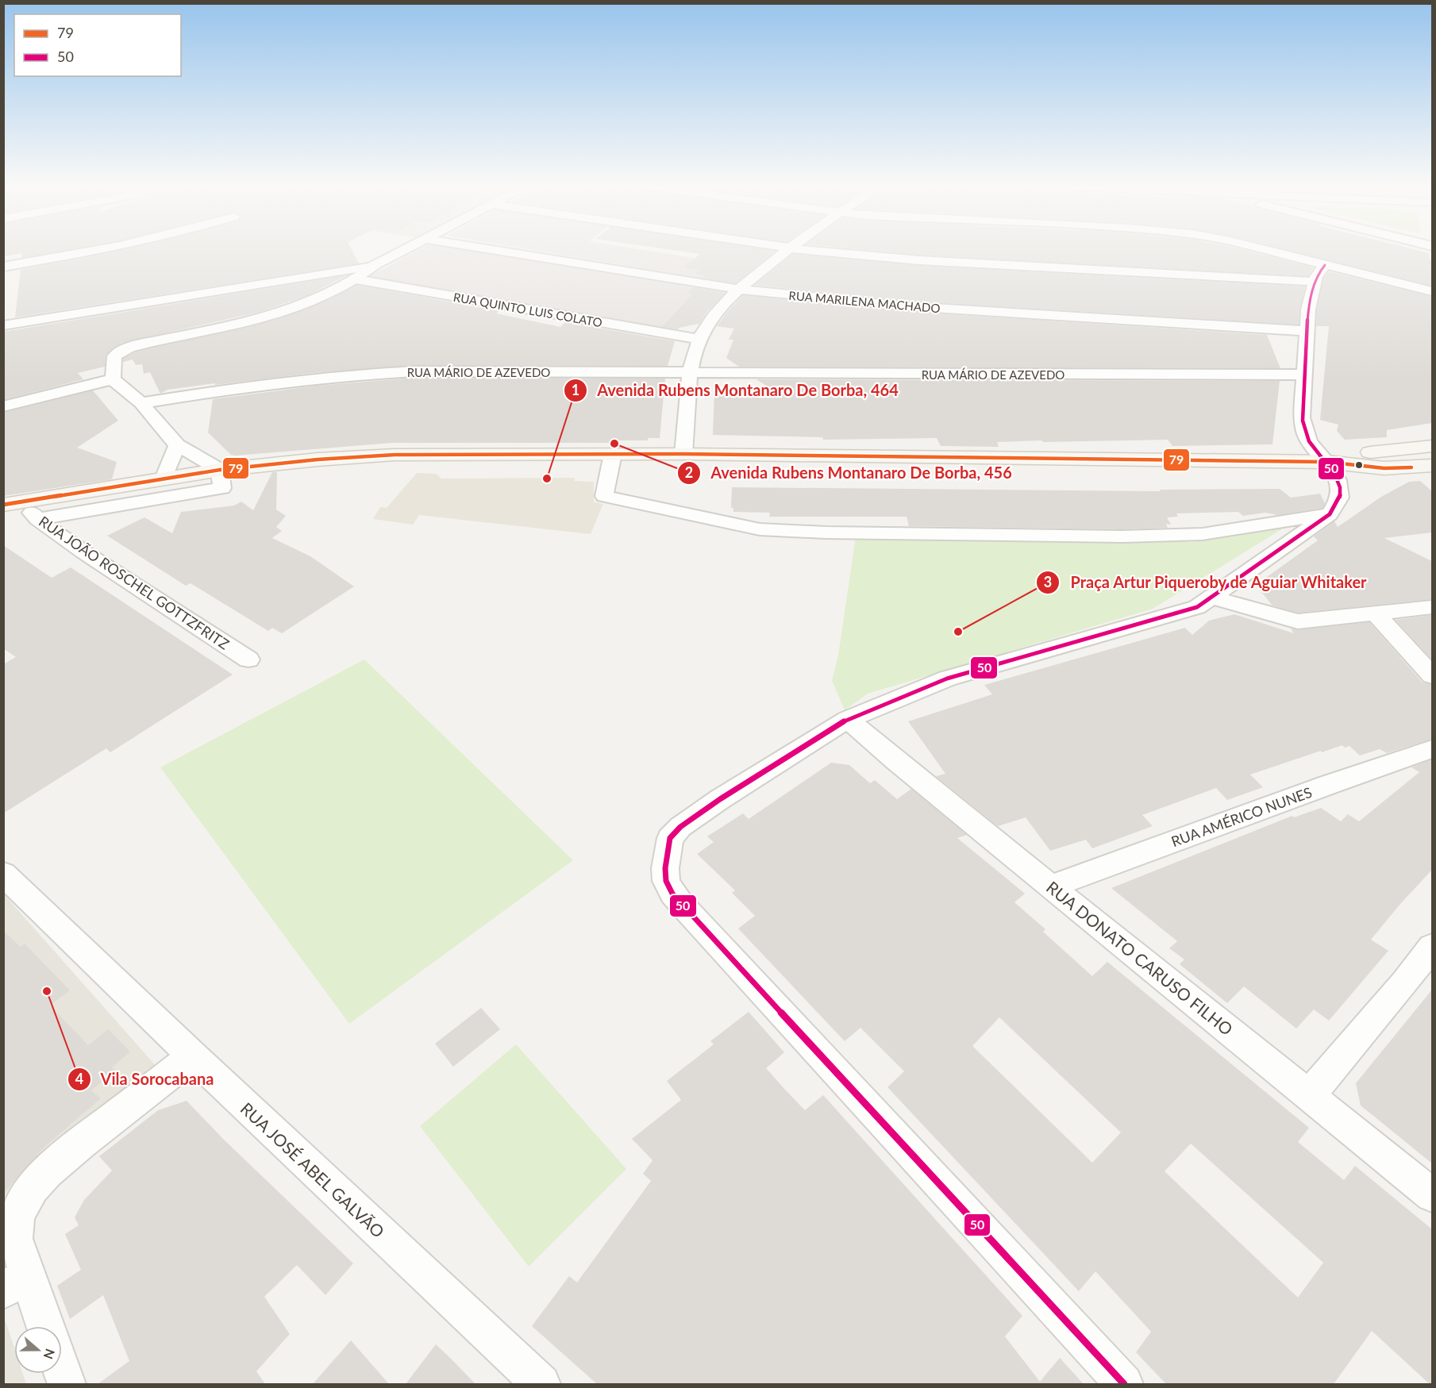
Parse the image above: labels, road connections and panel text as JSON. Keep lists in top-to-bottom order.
{
  "streets": {
    "street": [
      "RUA MARILENA MACHADO",
      "RUA QUINTO LUIS COLATO",
      "RUA MÁRIO DE AZEVEDO",
      "RUA JOÃO ROSCHEL GOTTZFRITZ",
      "RUA AMÉRICO NUNES",
      "RUA DONATO CARUSO FILHO",
      "RUA JOSÉ ABEL GALVÃO"
    ]
  },
  "crossings": [
    ["RUA AMÉRICO NUNES", "RUA DONATO CARUSO FILHO"]
  ],
  "places": [
    "Avenida Rubens Montanaro De Borba, 456",
    "Avenida Rubens Montanaro De Borba, 464",
    "Praça Artur Piqueroby de Aguiar Whitaker",
    "Vila Sorocabana"
  ],
  "lines": ["transit line 50", "transit line 79"],
  "legend": ["79", "50"],
  "north": "right"
}
